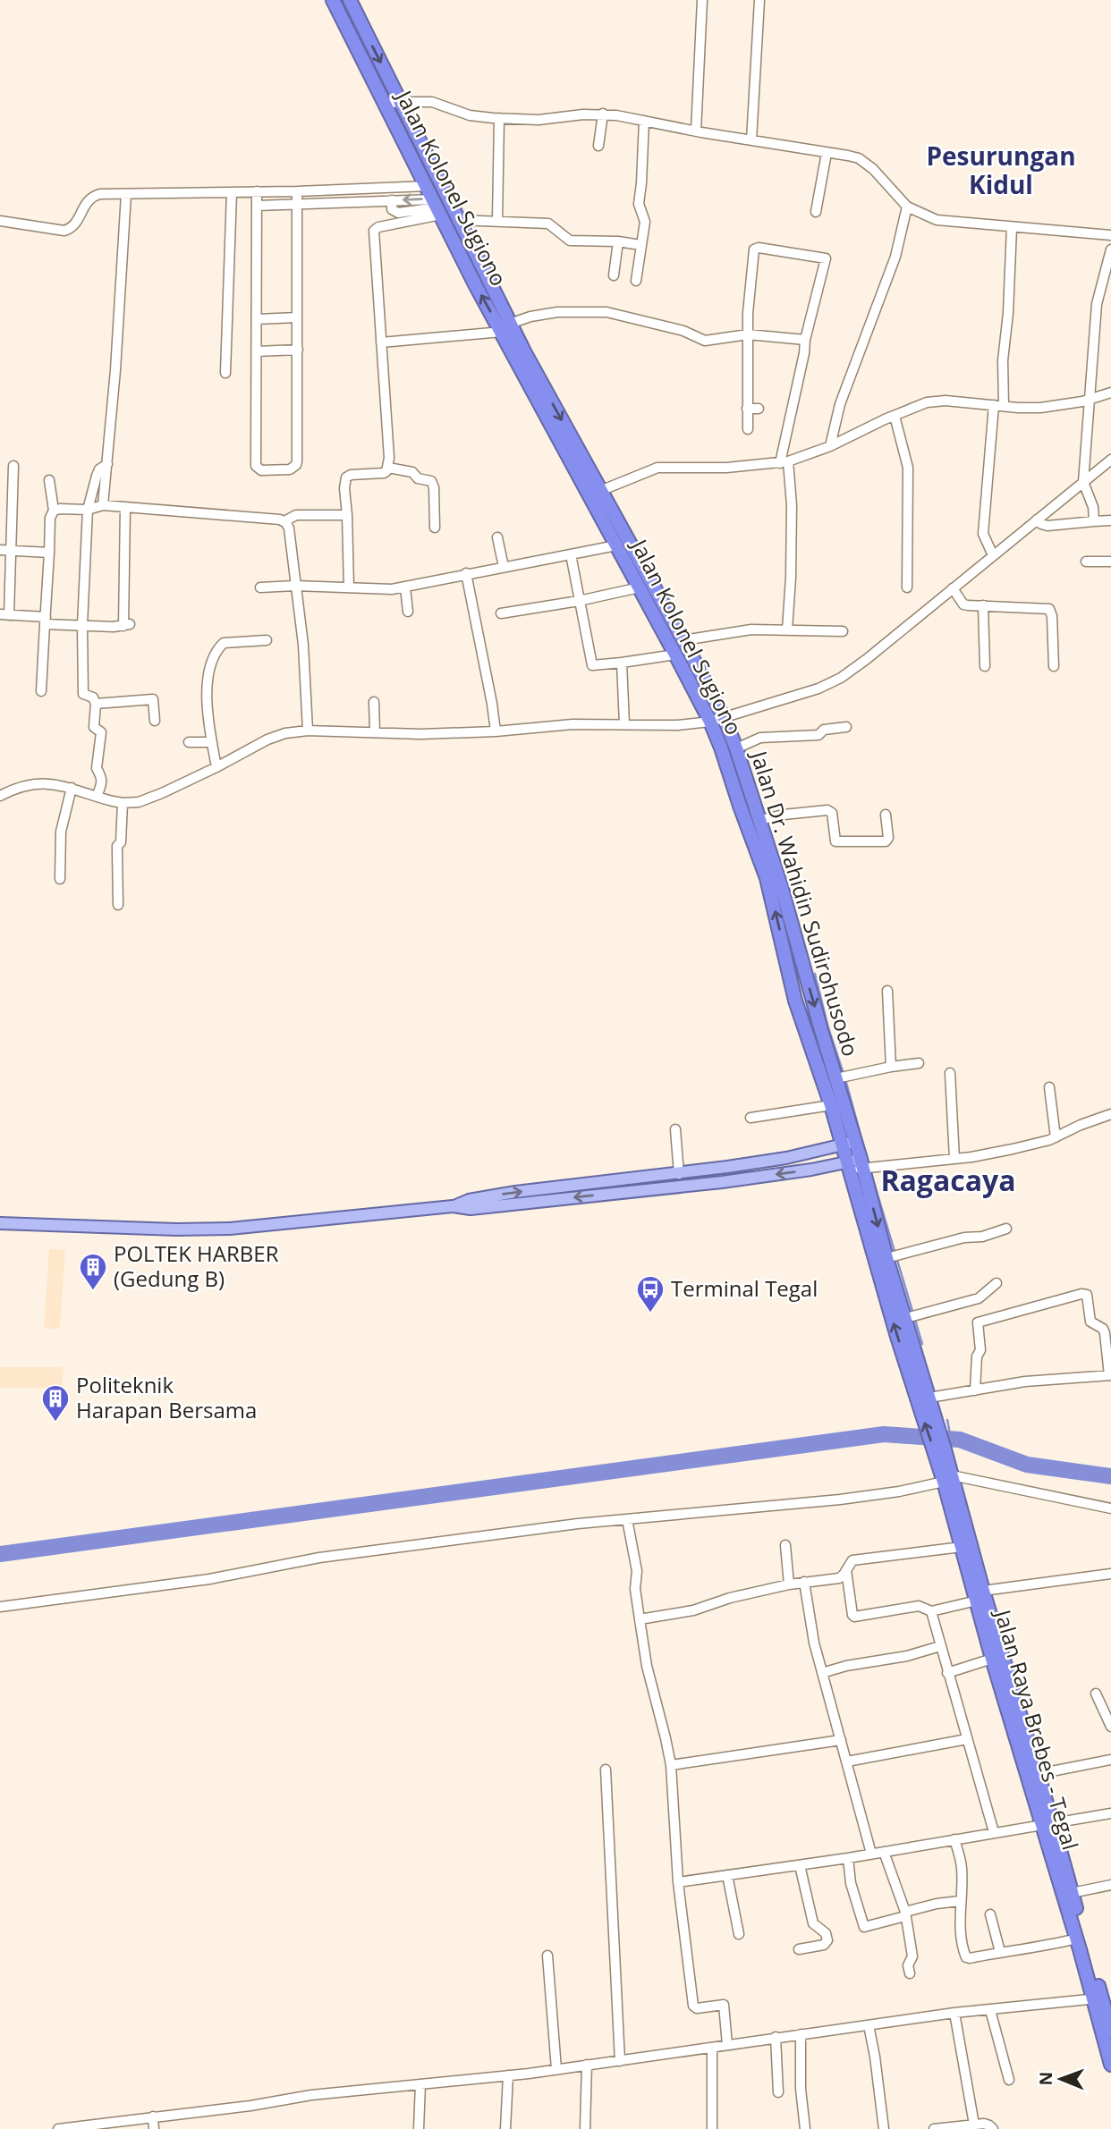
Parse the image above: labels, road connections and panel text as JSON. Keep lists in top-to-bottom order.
{
  "streets": {
    "highway": ["Jalan Kolonel Sugiono", "Jalan Dr. Wahidin Sudirohusodo", "Jalan Raya Brebes - Tegal"]
  },
  "crossings": [
    ["Jalan Kolonel Sugiono", "Jalan Dr. Wahidin Sudirohusodo"],
    ["Jalan Kolonel Sugiono", "Jalan Raya Brebes - Tegal"]
  ],
  "districts": ["Pesurungan Kidul", "Ragacaya"],
  "places": {
    "building": ["POLTEK HARBER (Gedung B)", "Politeknik Harapan Bersama"],
    "bus stop": ["Terminal Tegal"]
  },
  "north": "left"
}
